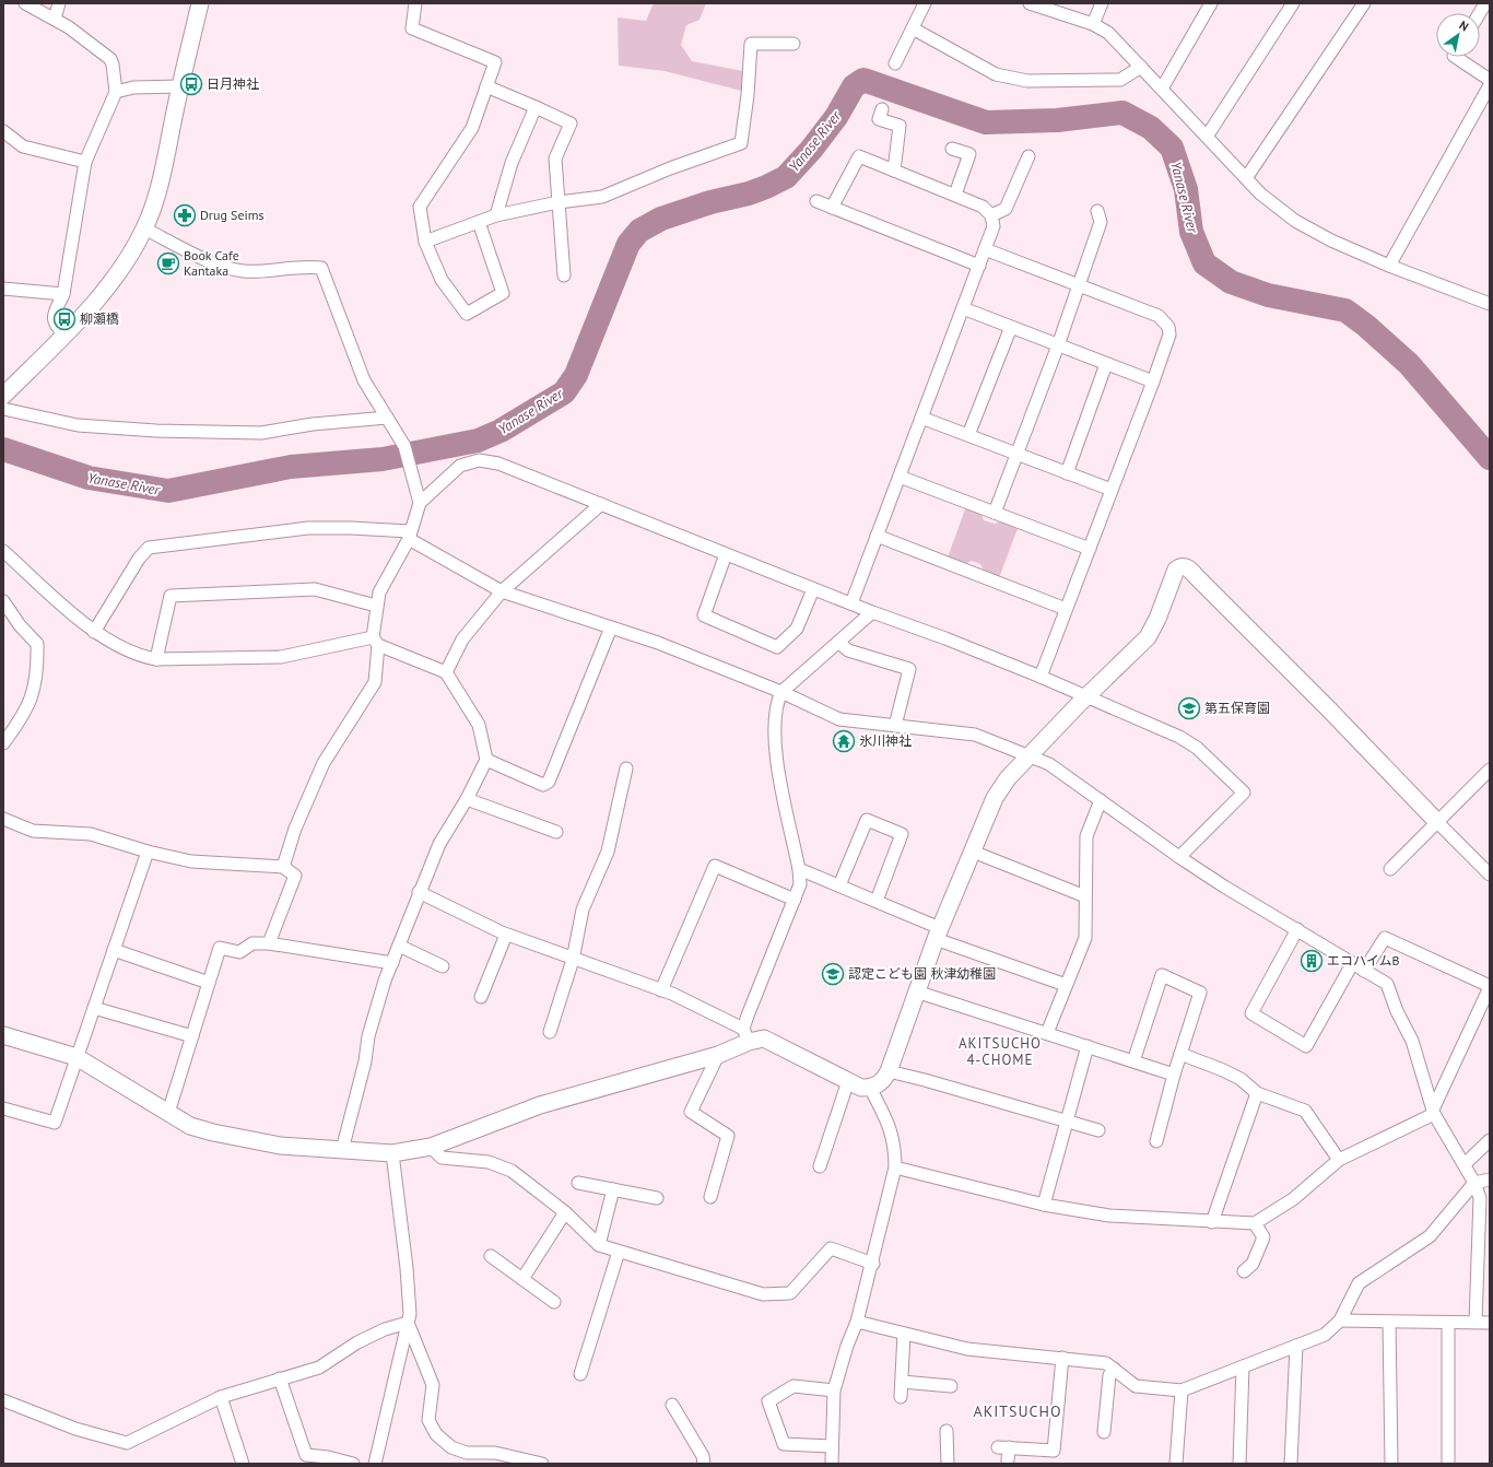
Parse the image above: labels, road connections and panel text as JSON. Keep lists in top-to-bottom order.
{
  "districts": ["AKITSUCHO 4-CHOME", "AKITSUCHO"],
  "water": ["Yanase River"],
  "places": {
    "bus stop": ["日月神社", "柳瀬橋"],
    "pharmacy": ["Drug Seims"],
    "cafe": ["Book Cafe Kantaka"],
    "school or university": ["第五保育園", "認定こども園 秋津幼稚園"],
    "temple": ["氷川神社"],
    "building": ["エコハイムB"]
  },
  "north": "top right"
}
